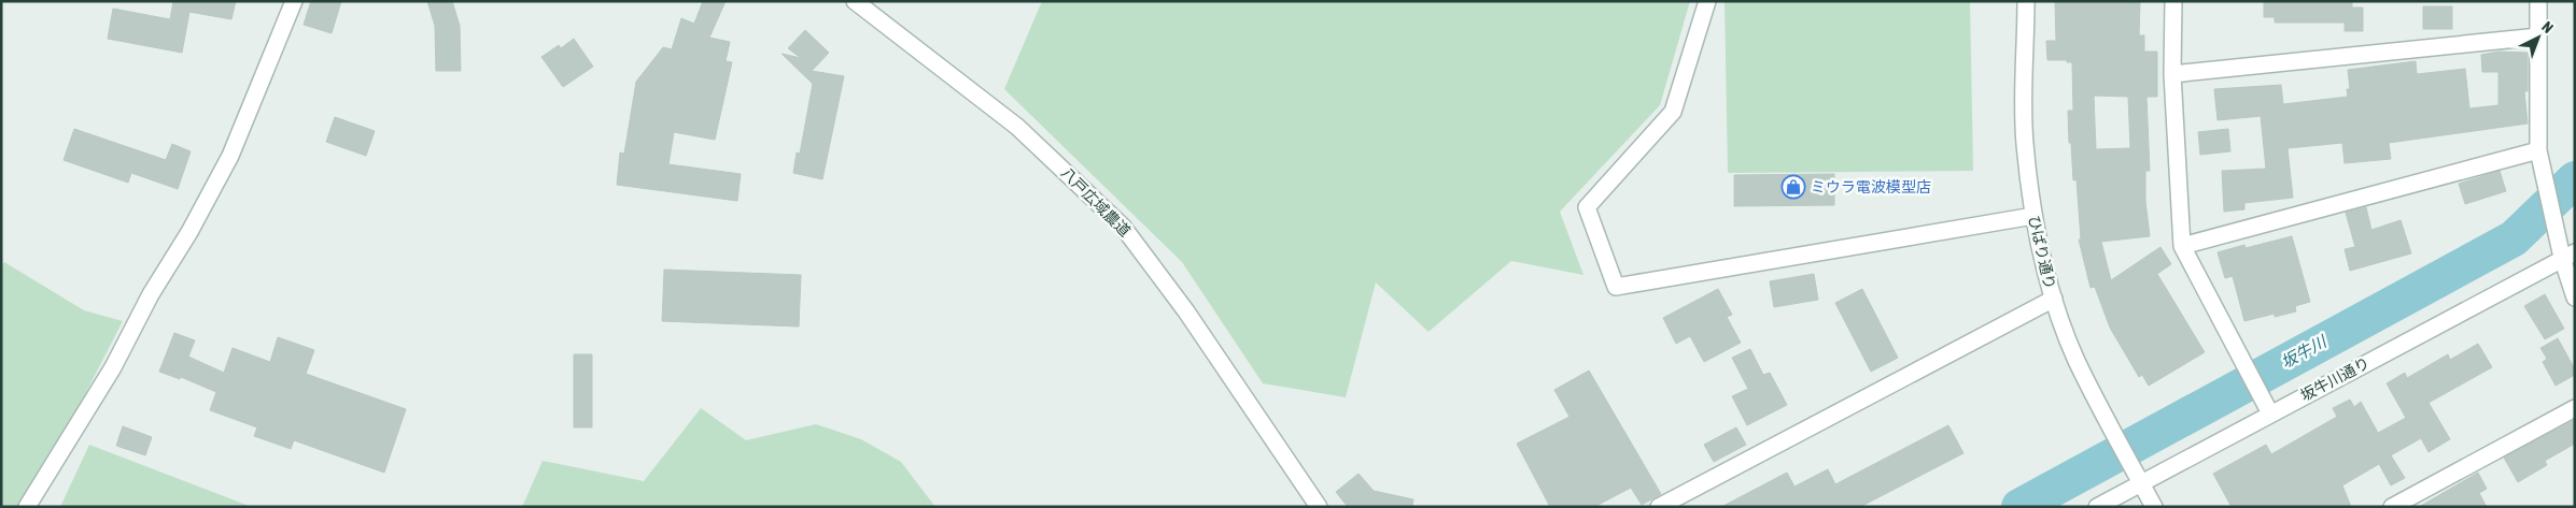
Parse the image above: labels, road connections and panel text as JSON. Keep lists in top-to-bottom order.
{
  "streets": {
    "street": ["八戸広域農道", "ひばり通り", "坂牛川通り"]
  },
  "crossings": [
    ["ひばり通り", "坂牛川通り"]
  ],
  "water": ["坂牛川"],
  "places": {
    "shop": ["ミウラ電波模型店"]
  },
  "north": "top right"
}
